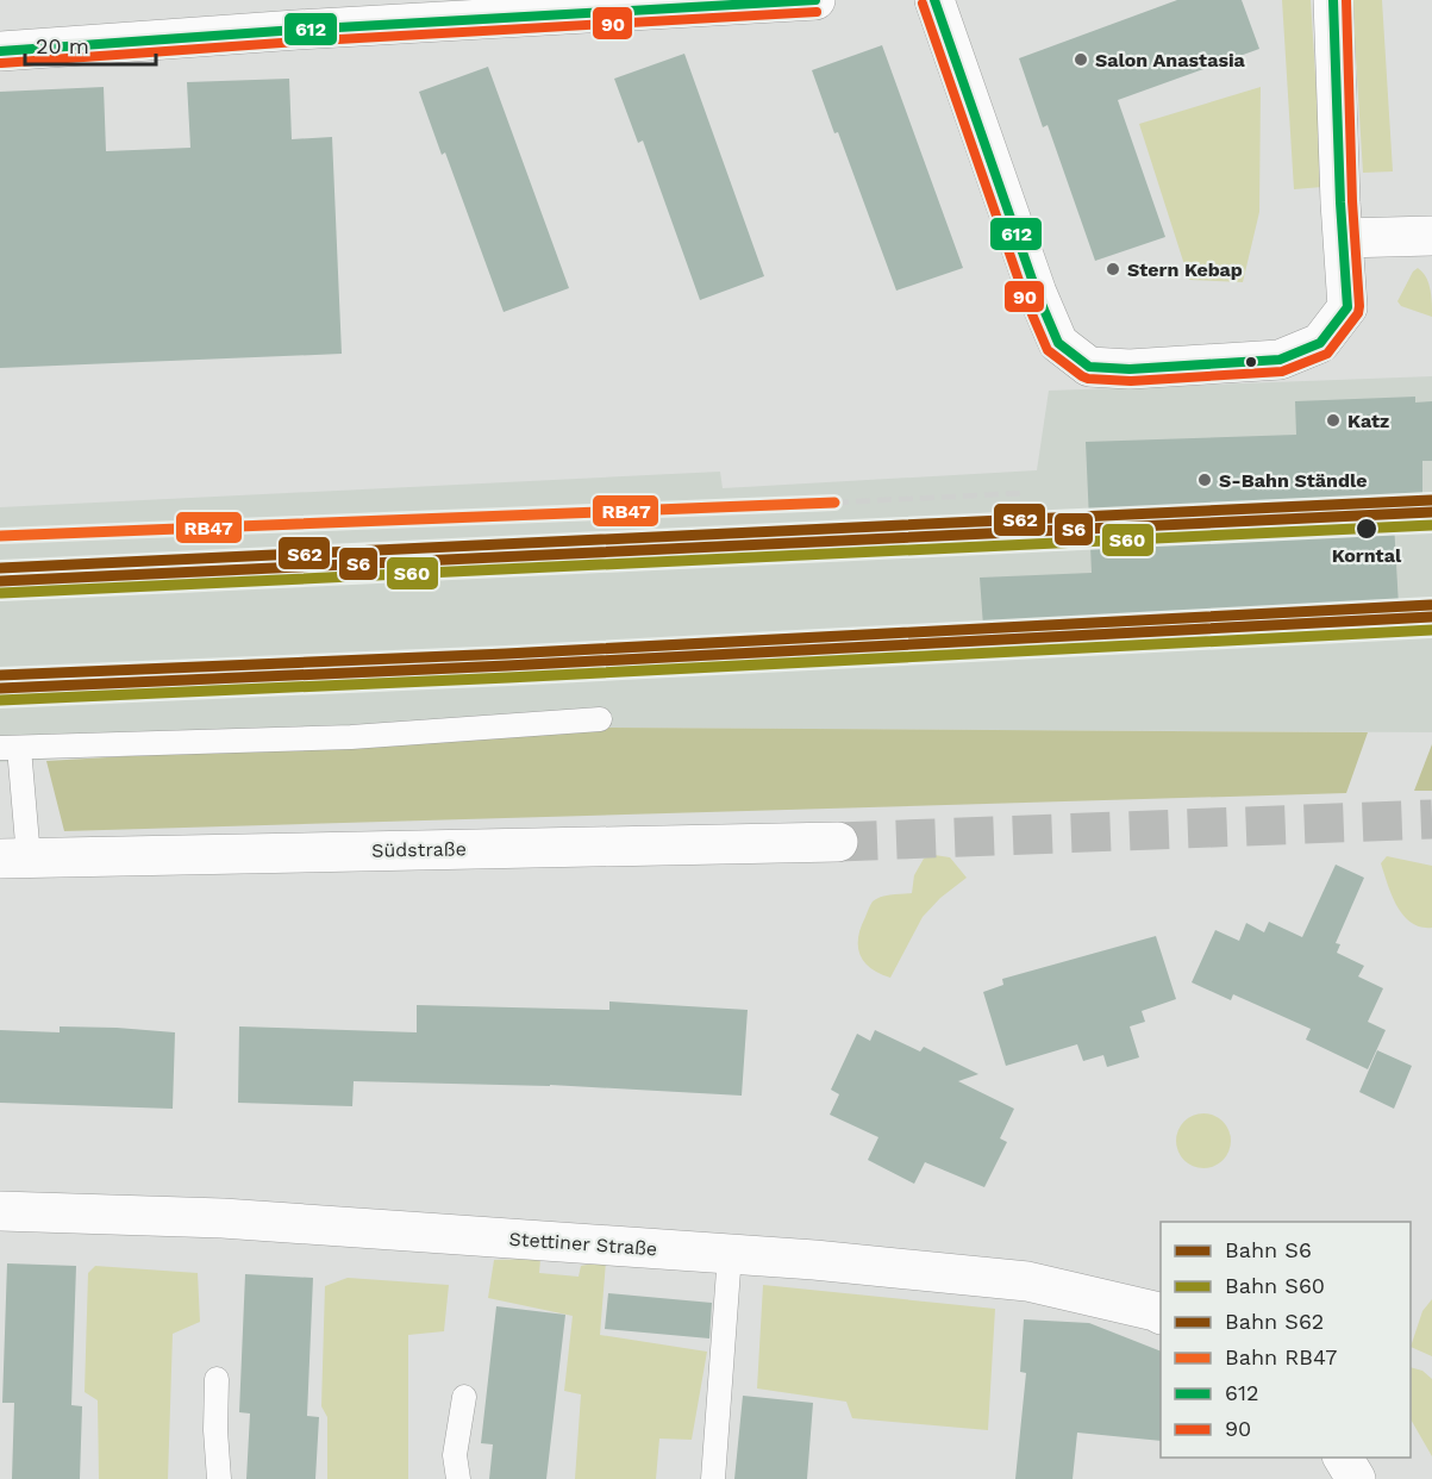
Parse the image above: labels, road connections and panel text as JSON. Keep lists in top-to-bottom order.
{
  "streets": {
    "street": ["Südstraße", "Stettiner Straße"]
  },
  "places": [
    "Salon Anastasia",
    "Stern Kebap",
    "Katz",
    "S-Bahn Ständle",
    "Korntal"
  ],
  "lines": [
    "transit line 612",
    "transit line 90",
    "rail line S62",
    "rail line RB47",
    "rail line S6",
    "rail line S60"
  ],
  "legend": [
    "Bahn S6",
    "Bahn S60",
    "Bahn S62",
    "Bahn RB47",
    "612",
    "90"
  ],
  "scale_bar": "20 m"
}
